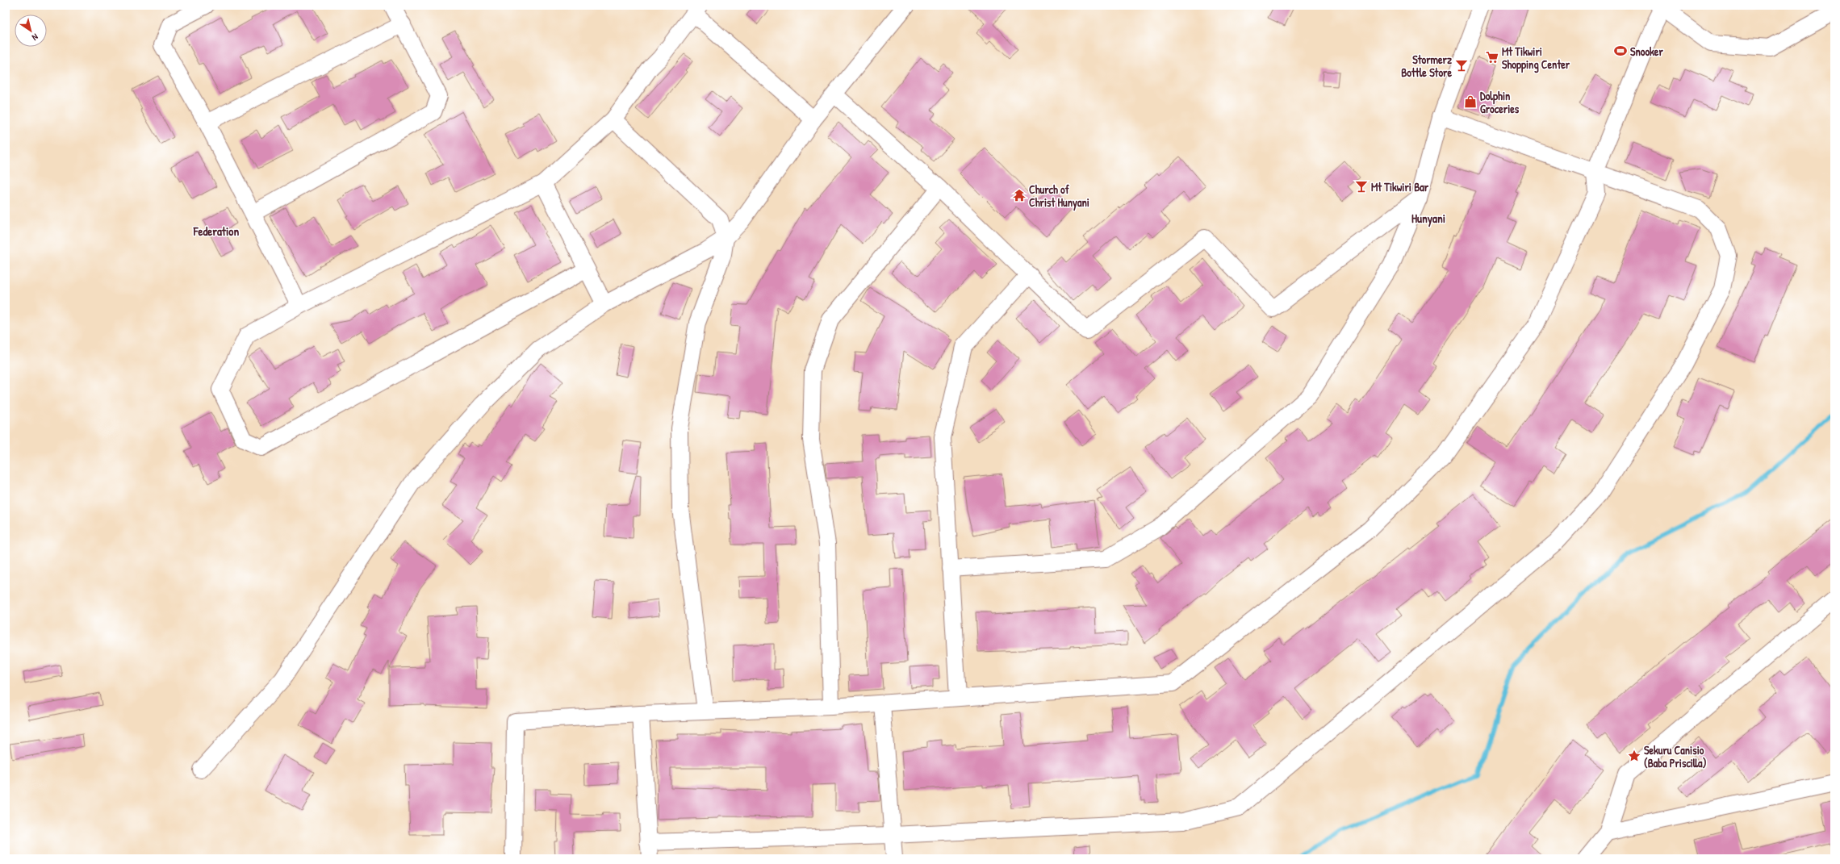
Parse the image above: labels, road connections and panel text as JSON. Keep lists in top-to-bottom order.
{
  "districts": ["Hunyani", "Federation"],
  "places": {
    "sports": ["Snooker"],
    "supermarket": ["Mt Tikwiri Shopping Center"],
    "bar": ["Stormerz Bottle Store", "Mt Tikwiri Bar"],
    "shop": ["Dolphin Groceries"],
    "temple": ["Church of Christ Hunyani"],
    "place": ["Sekuru Canisio (Baba Priscilla)"]
  },
  "north": "bottom right"
}
